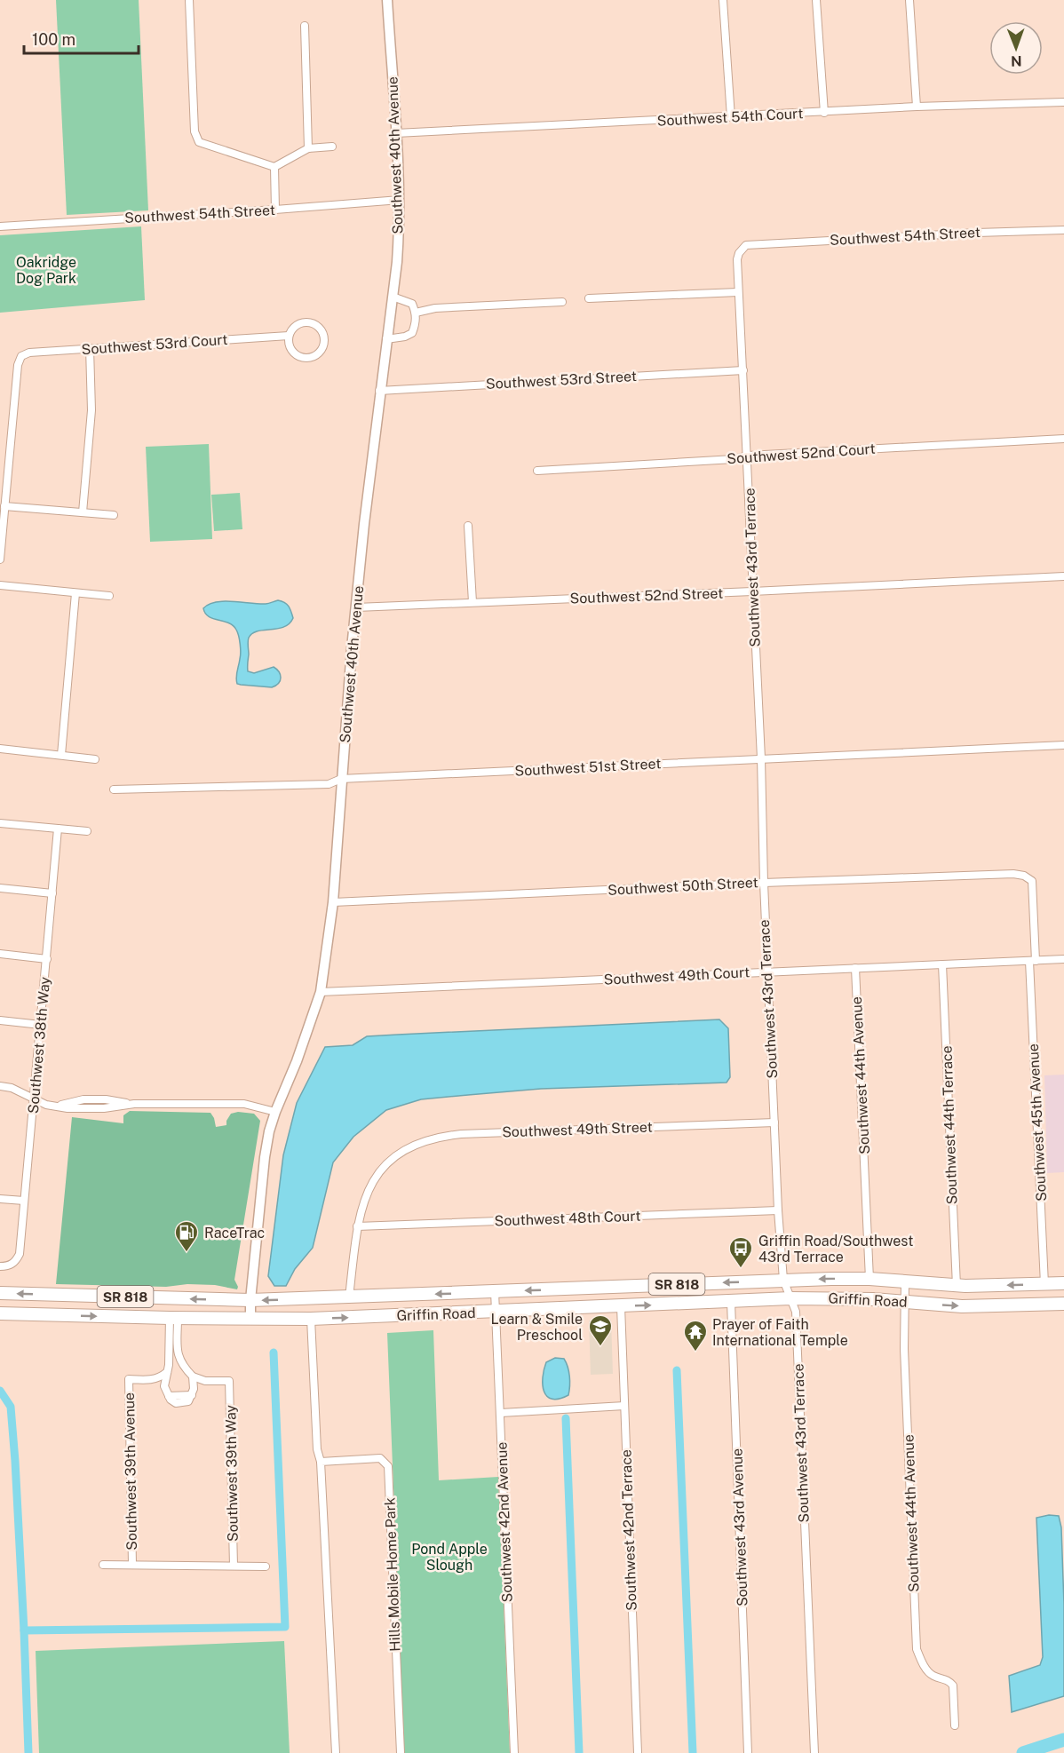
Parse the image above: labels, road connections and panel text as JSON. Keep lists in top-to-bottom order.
{
  "streets": {
    "main road": ["SR 818", "Griffin Road"],
    "street": [
      "Southwest 54th Court",
      "Southwest 40th Avenue",
      "Southwest 54th Street",
      "Southwest 53rd Court",
      "Southwest 53rd Street",
      "Southwest 52nd Court",
      "Southwest 43rd Terrace",
      "Southwest 52nd Street",
      "Southwest 51st Street",
      "Southwest 50th Street",
      "Southwest 49th Court",
      "Southwest 38th Way",
      "Southwest 44th Avenue",
      "Southwest 45th Avenue",
      "Southwest 44th Terrace",
      "Southwest 49th Street",
      "Southwest 48th Court",
      "Southwest 39th Avenue",
      "Southwest 39th Way",
      "Southwest 42nd Avenue",
      "Southwest 43rd Avenue",
      "Southwest 42nd Terrace",
      "Hills Mobile Home Park"
    ]
  },
  "crossings": [
    ["Southwest 54th Court", "Southwest 40th Avenue"],
    ["Southwest 40th Avenue", "Southwest 54th Street"],
    ["Southwest 40th Avenue", "Southwest 53rd Street"],
    ["Southwest 40th Avenue", "Southwest 52nd Street"],
    ["Southwest 40th Avenue", "Southwest 51st Street"],
    ["Southwest 40th Avenue", "Southwest 50th Street"],
    ["Southwest 40th Avenue", "Southwest 49th Court"],
    ["Southwest 40th Avenue", "Griffin Road"],
    ["Southwest 54th Street", "Southwest 43rd Terrace"],
    ["Southwest 53rd Street", "Southwest 43rd Terrace"],
    ["Southwest 52nd Court", "Southwest 43rd Terrace"],
    ["Southwest 43rd Terrace", "Southwest 52nd Street"],
    ["Southwest 43rd Terrace", "Southwest 51st Street"],
    ["Southwest 43rd Terrace", "Southwest 50th Street"],
    ["Southwest 43rd Terrace", "Southwest 49th Court"],
    ["Southwest 43rd Terrace", "Southwest 49th Street"],
    ["Southwest 43rd Terrace", "Southwest 48th Court"],
    ["Southwest 43rd Terrace", "Griffin Road"],
    ["Southwest 50th Street", "Southwest 45th Avenue"],
    ["Southwest 49th Court", "Southwest 44th Avenue"],
    ["Southwest 49th Court", "Southwest 45th Avenue"],
    ["Southwest 49th Court", "Southwest 44th Terrace"],
    ["Southwest 44th Avenue", "Griffin Road"],
    ["Southwest 45th Avenue", "Griffin Road"],
    ["Southwest 44th Terrace", "Griffin Road"],
    ["Southwest 49th Street", "Southwest 48th Court"],
    ["Griffin Road", "Southwest 42nd Avenue"],
    ["Griffin Road", "Southwest 43rd Avenue"],
    ["Griffin Road", "Southwest 42nd Terrace"]
  ],
  "parks": ["Oakridge Dog Park", "Pond Apple Slough"],
  "places": {
    "fuel station": ["RaceTrac"],
    "bus stop": ["Griffin Road/Southwest 43rd Terrace"],
    "school or university": ["Learn & Smile Preschool"],
    "temple": ["Prayer of Faith International Temple"]
  },
  "scale_bar": "100 m",
  "north": "bottom"
}
